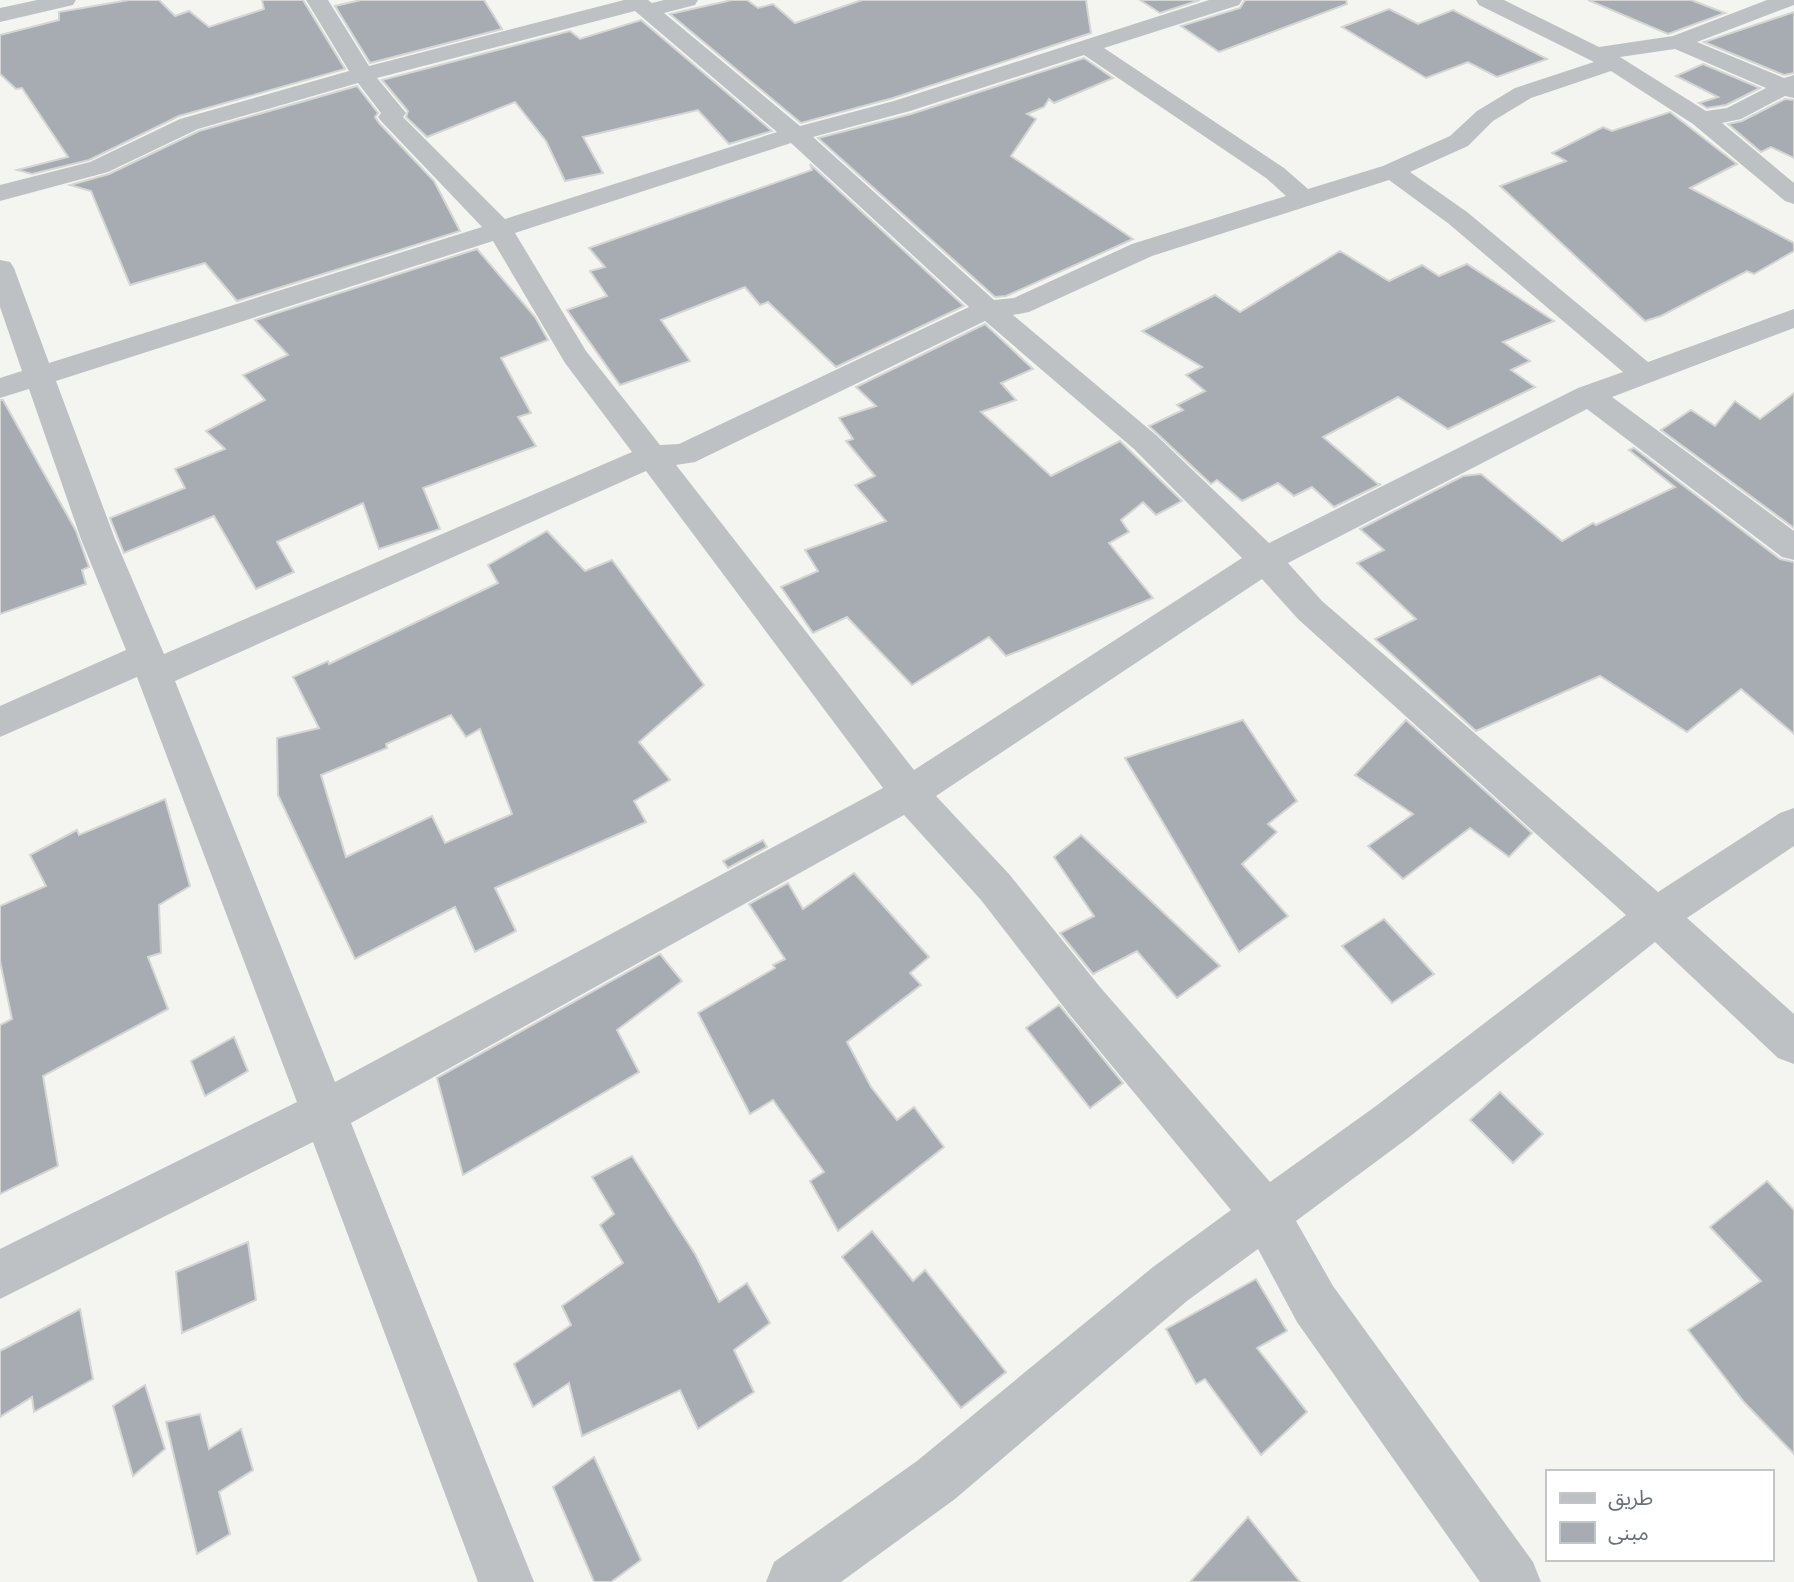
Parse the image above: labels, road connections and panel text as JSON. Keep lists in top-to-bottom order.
{
  "legend": ["طريق", "مبنى"]
}
